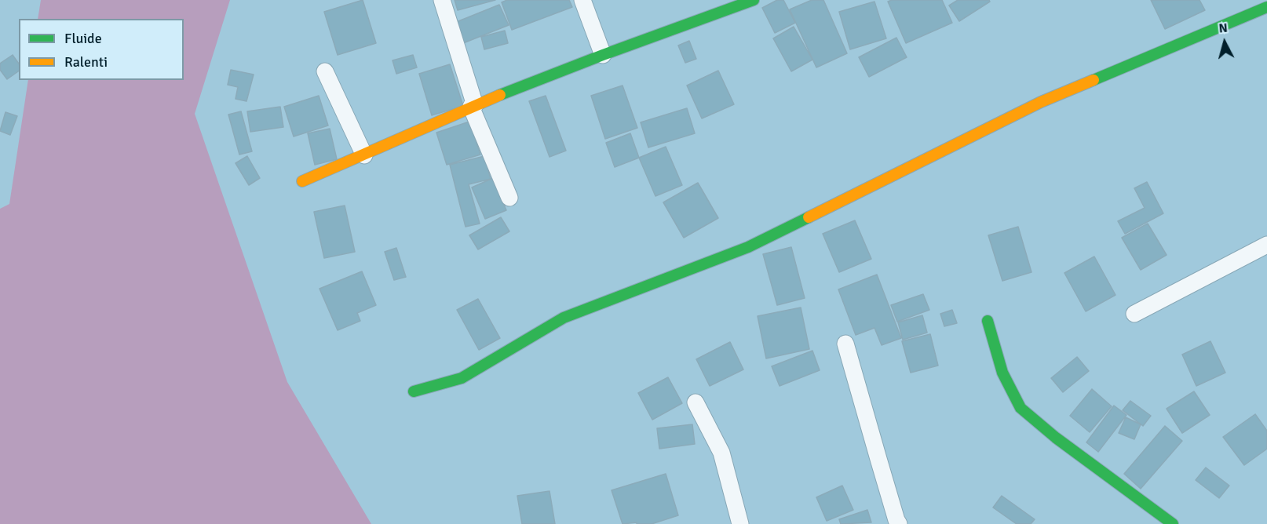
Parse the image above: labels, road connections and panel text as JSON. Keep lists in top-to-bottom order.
{
  "legend": ["Fluide", "Ralenti"],
  "north": "top"
}
